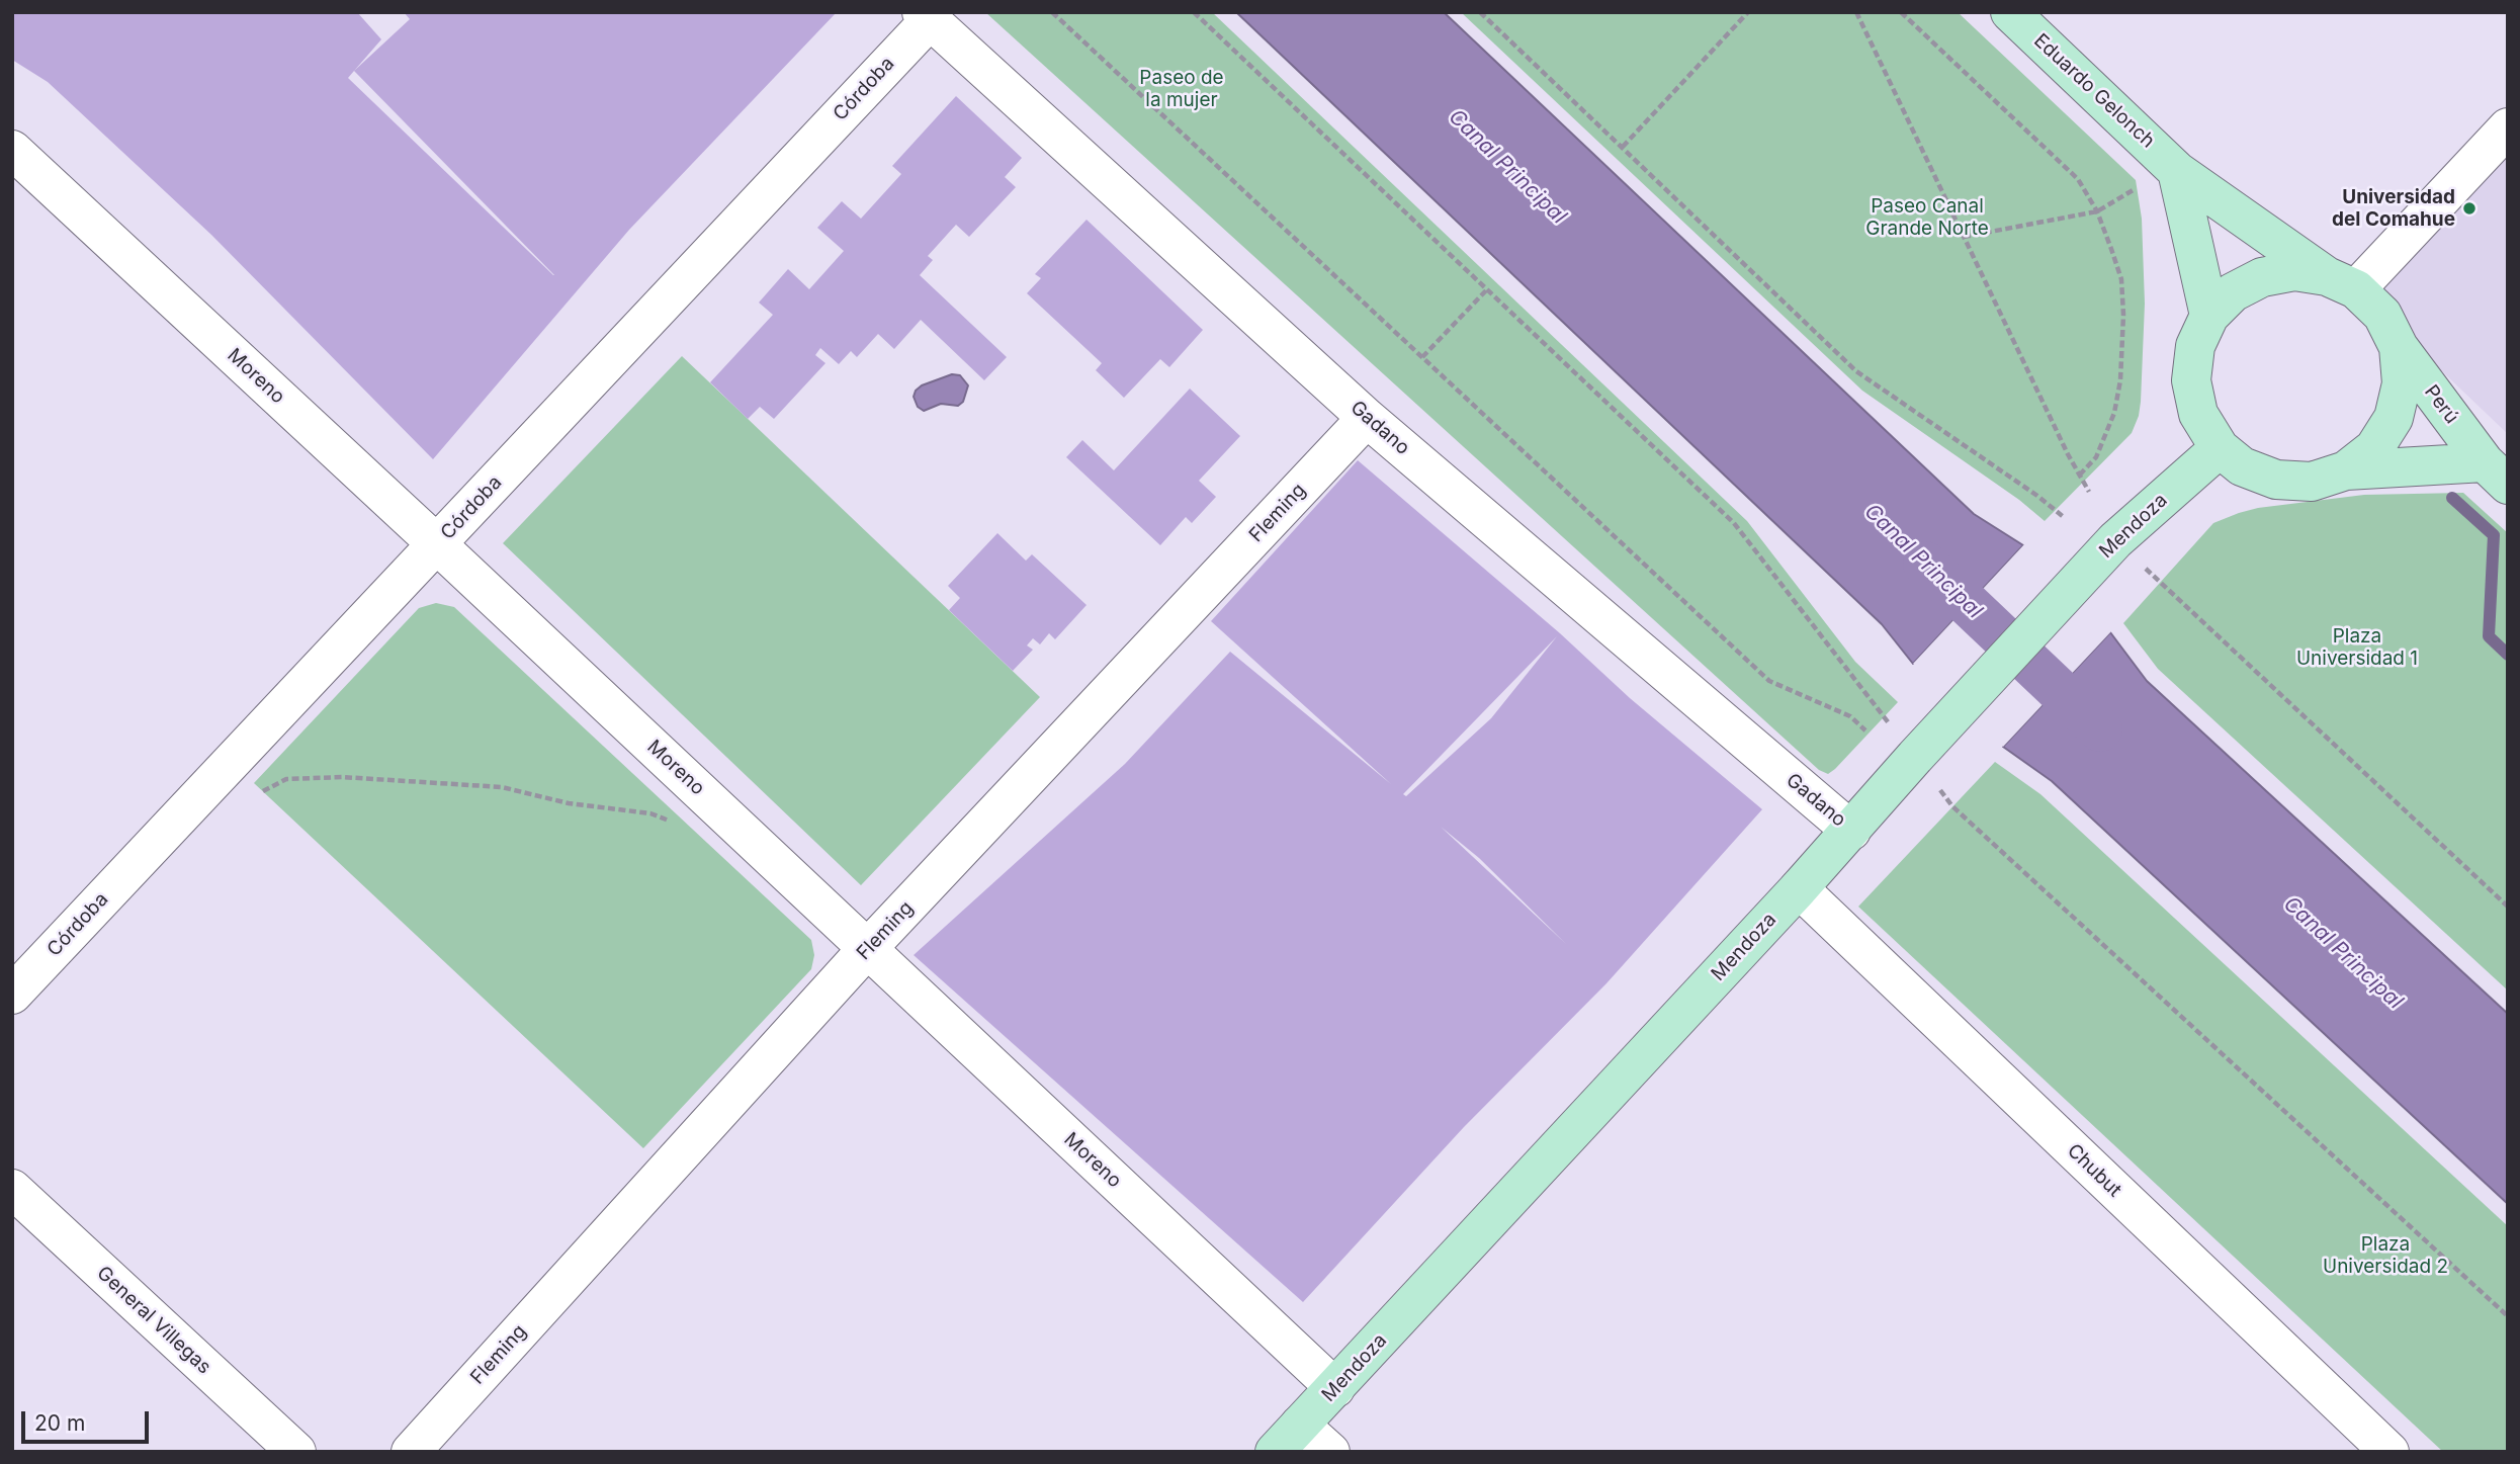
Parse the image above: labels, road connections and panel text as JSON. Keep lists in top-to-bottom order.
{
  "streets": {
    "main road": ["Eduardo Gelonch", "Perú", "Mendoza"],
    "street": [
      "Córdoba",
      "Moreno",
      "Gadano",
      "Fleming",
      "Chubut",
      "General Villegas"
    ]
  },
  "crossings": [
    ["Córdoba", "Moreno"],
    ["Córdoba", "Gadano"],
    ["Eduardo Gelonch", "Perú"],
    ["Eduardo Gelonch", "Mendoza"],
    ["Moreno", "Fleming"],
    ["Moreno", "Mendoza"],
    ["Perú", "Mendoza"],
    ["Gadano", "Fleming"],
    ["Gadano", "Mendoza"],
    ["Mendoza", "Chubut"]
  ],
  "water": ["Canal Principal"],
  "parks": [
    "Paseo de la mujer",
    "Paseo Canal Grande Norte",
    "Plaza Universidad 1",
    "Plaza Universidad 2"
  ],
  "places": ["Universidad del Comahue"],
  "scale_bar": "20 m"
}
